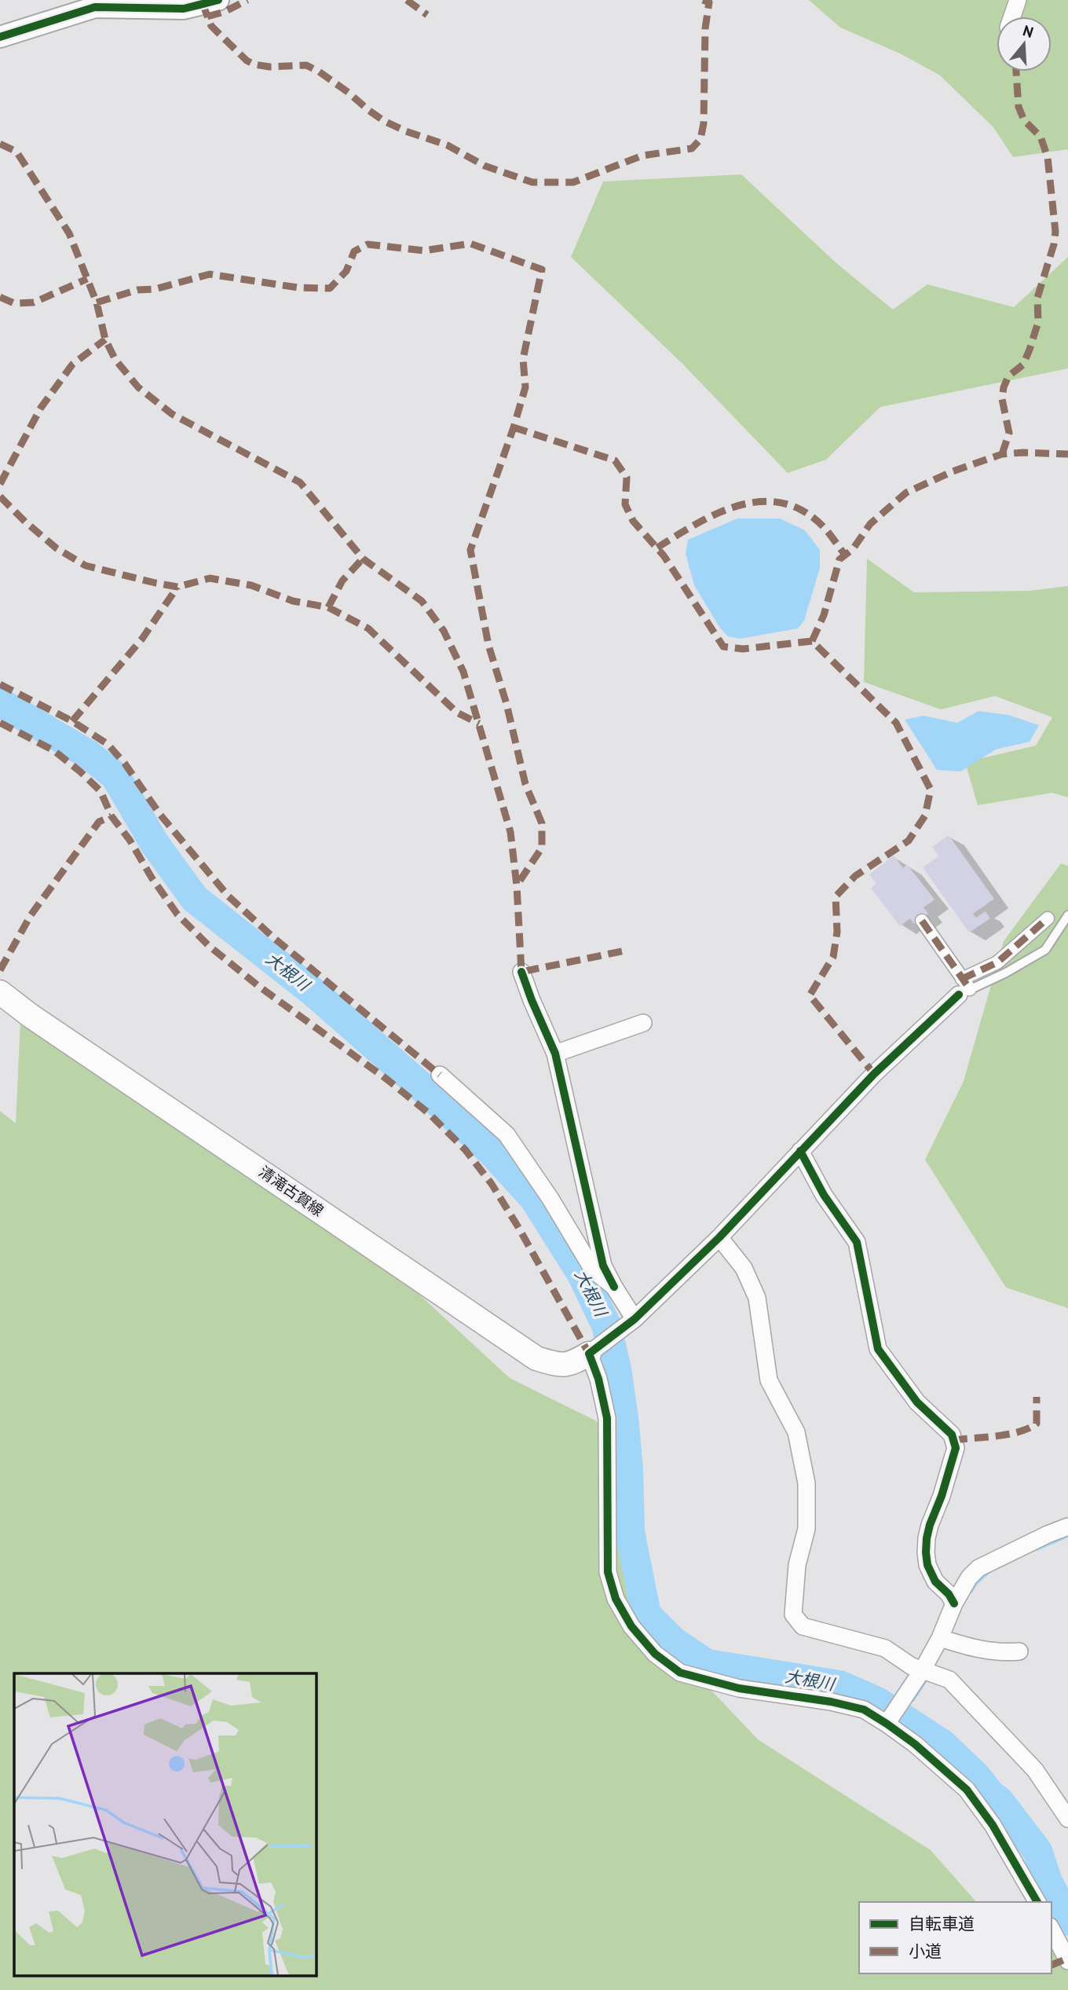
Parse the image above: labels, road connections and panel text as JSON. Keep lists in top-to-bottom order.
{
  "streets": {
    "main road": ["清滝古賀線"]
  },
  "water": ["大根川"],
  "legend": ["自転車道", "小道"],
  "north": "top"
}
